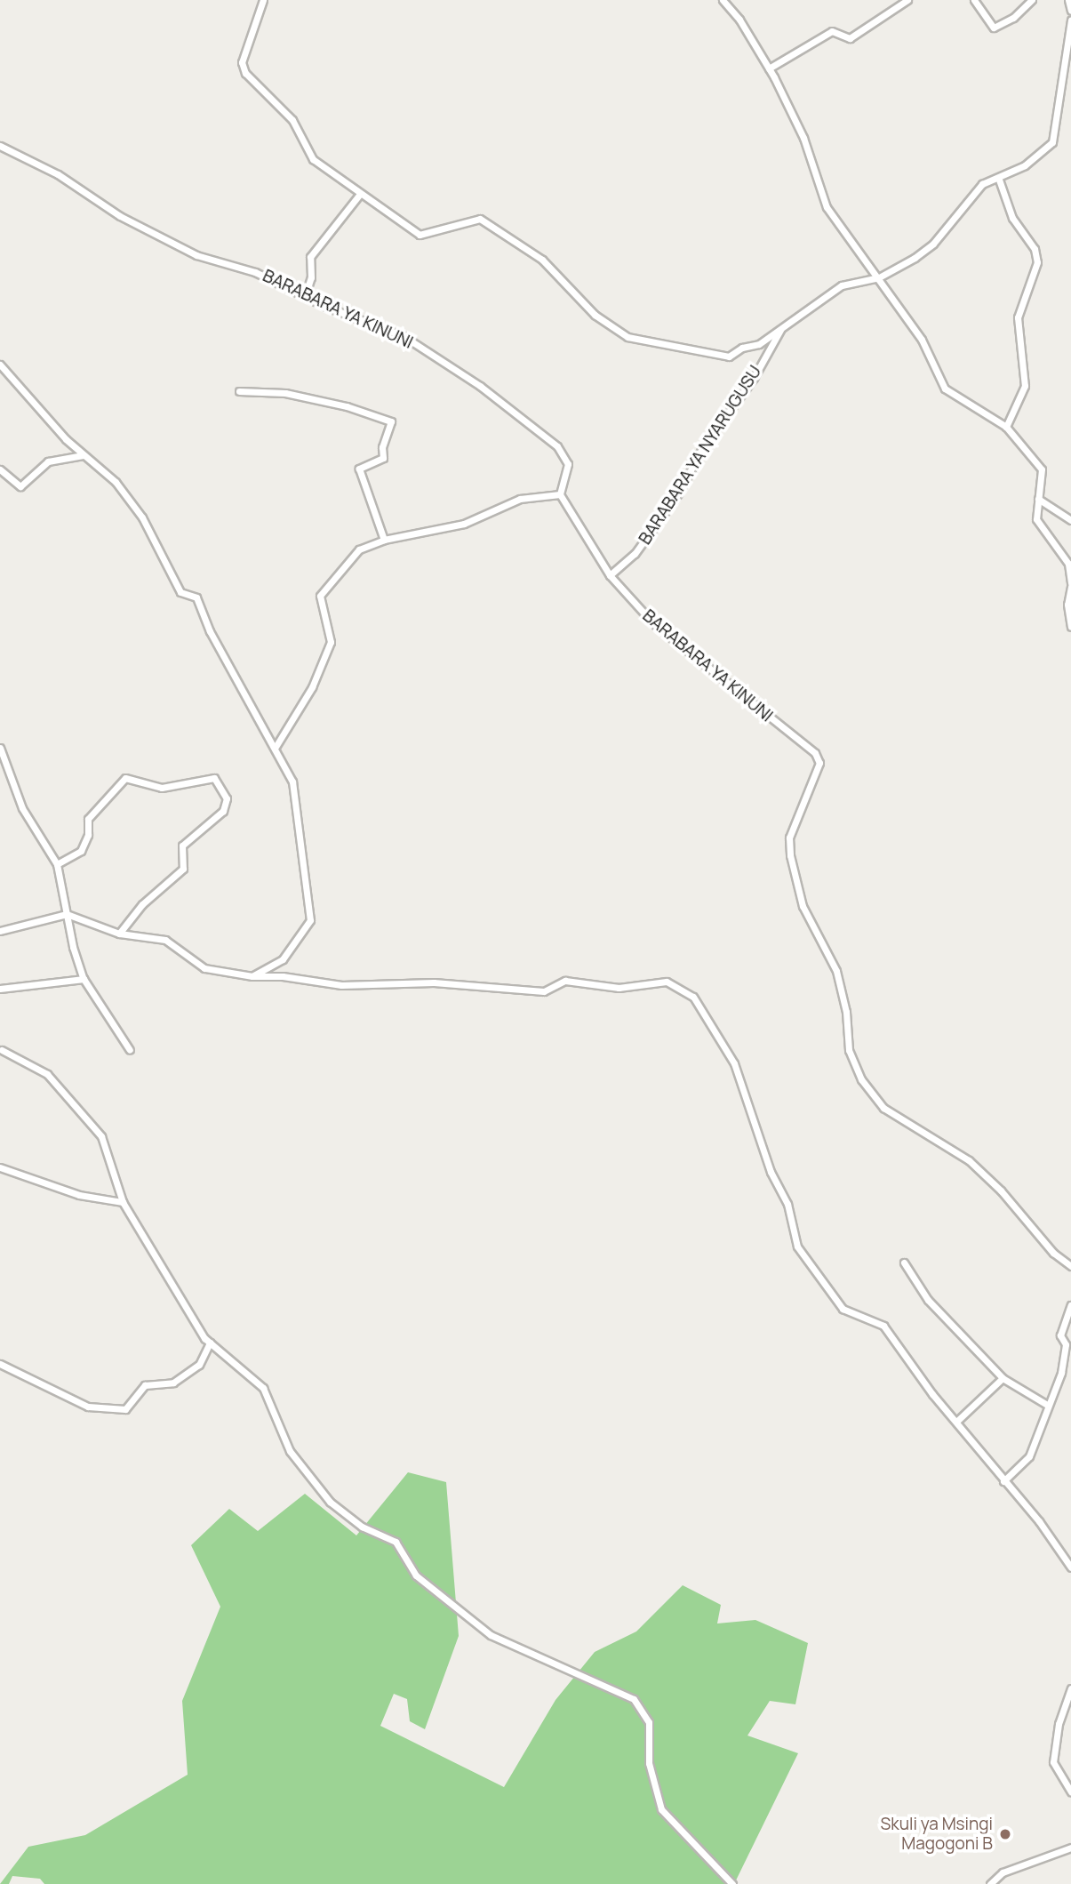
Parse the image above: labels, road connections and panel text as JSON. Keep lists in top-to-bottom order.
{
  "streets": {
    "street": ["BARABARA YA KINUNI", "BARABARA YA NYARUGUSU"]
  },
  "crossings": [
    ["BARABARA YA KINUNI", "BARABARA YA NYARUGUSU"]
  ],
  "places": ["Skuli ya Msingi Magogoni B"]
}
